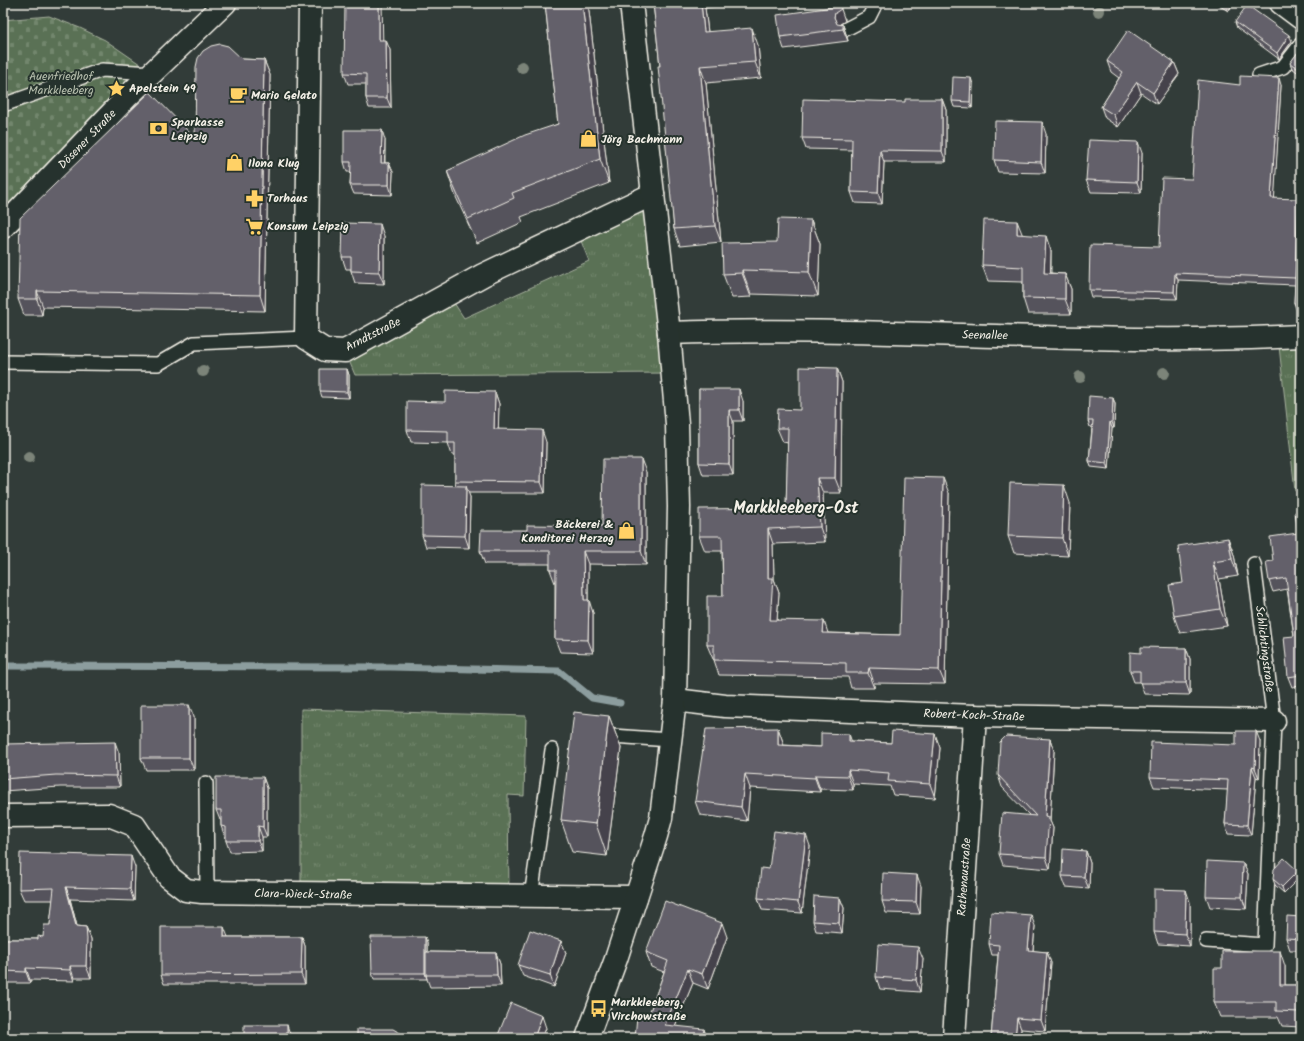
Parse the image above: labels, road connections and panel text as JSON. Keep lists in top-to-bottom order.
{
  "streets": {
    "street": [
      "Dösener Straße",
      "Arndtstraße",
      "Seenallee",
      "Robert-Koch-Straße",
      "Rathenaustraße",
      "Clara-Wieck-Straße"
    ],
    "lane": ["Schlichtingstraße"]
  },
  "crossings": [
    ["Schlichtingstraße", "Robert-Koch-Straße"],
    ["Robert-Koch-Straße", "Rathenaustraße"]
  ],
  "districts": ["Markkleeberg-Ost"],
  "parks": ["Auenfriedhof Markkleeberg"],
  "places": {
    "place": ["Apelstein 49"],
    "cafe": ["Mario Gelato"],
    "bank": ["Sparkasse Leipzig"],
    "shop": ["Jörg Bachmann", "Ilona Klug", "Bäckerei & Konditorei Herzog"],
    "pharmacy": ["Torhaus"],
    "supermarket": ["Konsum Leipzig"],
    "bus stop": ["Markkleeberg, Virchowstraße"]
  }
}
